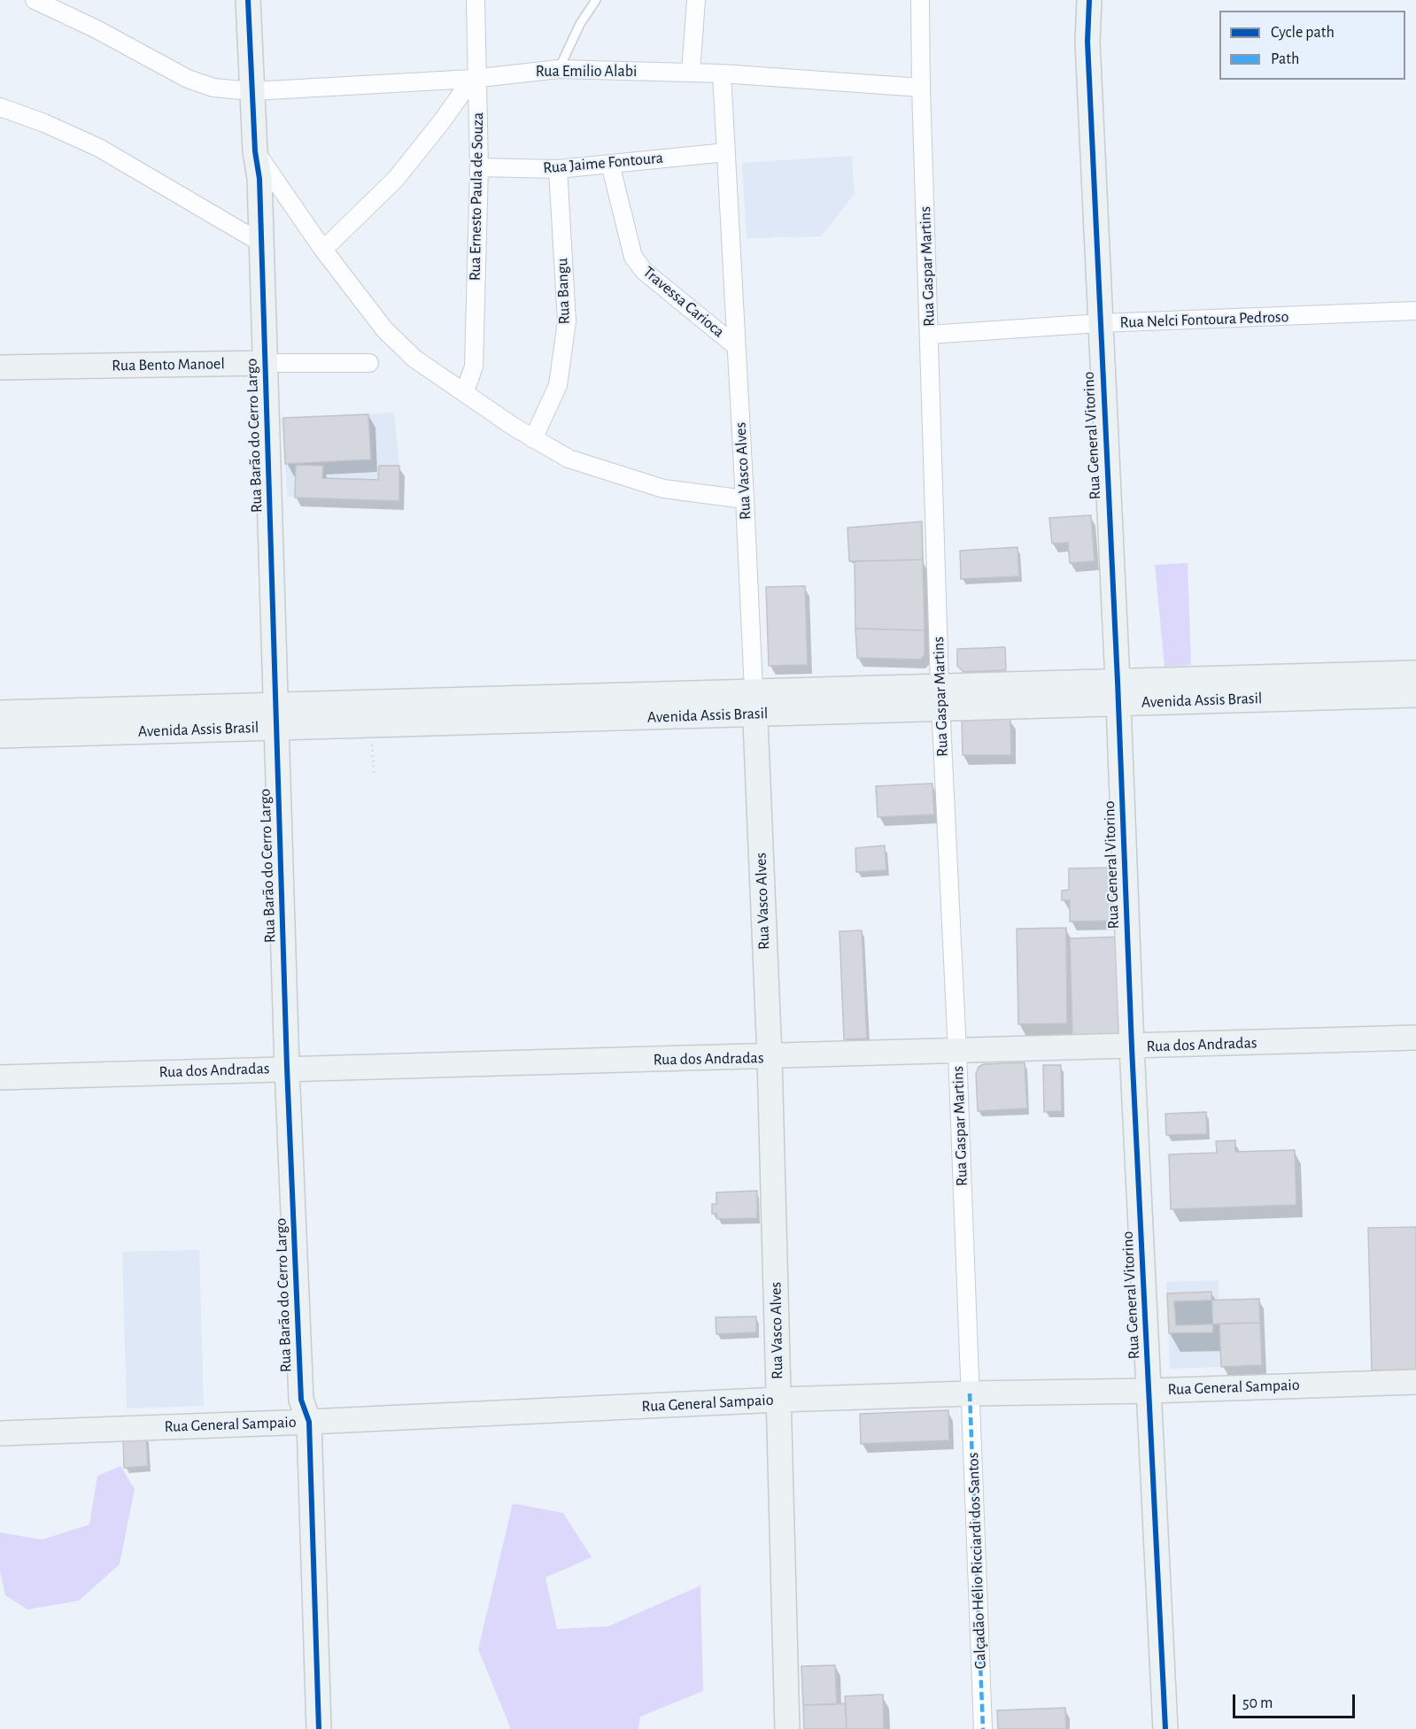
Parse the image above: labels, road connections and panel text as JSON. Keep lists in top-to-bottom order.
{
  "streets": {
    "street": [
      "Rua Emilio Alabi",
      "Rua Jaime Fontoura",
      "Rua Ernesto Paula de Souza",
      "Rua Gaspar Martins",
      "Rua Bangu",
      "Travessa Carioca",
      "Rua Nelci Fontoura Pedroso",
      "Rua Bento Manoel",
      "Rua Barão do Cerro Largo",
      "Rua General Vitorino",
      "Rua Vasco Alves",
      "Avenida Assis Brasil",
      "Rua dos Andradas",
      "Rua General Sampaio",
      "Calçadão Hélio Ricciardi dos Santos"
    ]
  },
  "crossings": [
    ["Rua Emilio Alabi", "Rua Ernesto Paula de Souza"],
    ["Rua Emilio Alabi", "Rua Gaspar Martins"],
    ["Rua Emilio Alabi", "Rua Barão do Cerro Largo"],
    ["Rua Emilio Alabi", "Rua Vasco Alves"],
    ["Rua Jaime Fontoura", "Rua Ernesto Paula de Souza"],
    ["Rua Jaime Fontoura", "Rua Bangu"],
    ["Rua Jaime Fontoura", "Travessa Carioca"],
    ["Rua Jaime Fontoura", "Rua Vasco Alves"],
    ["Rua Gaspar Martins", "Rua Nelci Fontoura Pedroso"],
    ["Rua Gaspar Martins", "Avenida Assis Brasil"],
    ["Rua Gaspar Martins", "Rua dos Andradas"],
    ["Rua Gaspar Martins", "Rua General Sampaio"],
    ["Rua Gaspar Martins", "Calçadão Hélio Ricciardi dos Santos"],
    ["Travessa Carioca", "Rua Vasco Alves"],
    ["Rua Nelci Fontoura Pedroso", "Rua General Vitorino"],
    ["Rua Bento Manoel", "Rua Barão do Cerro Largo"],
    ["Rua Barão do Cerro Largo", "Avenida Assis Brasil"],
    ["Rua Barão do Cerro Largo", "Rua dos Andradas"],
    ["Rua Barão do Cerro Largo", "Rua General Sampaio"],
    ["Rua General Vitorino", "Avenida Assis Brasil"],
    ["Rua General Vitorino", "Rua dos Andradas"],
    ["Rua General Vitorino", "Rua General Sampaio"],
    ["Rua Vasco Alves", "Avenida Assis Brasil"],
    ["Rua Vasco Alves", "Rua dos Andradas"],
    ["Rua Vasco Alves", "Rua General Sampaio"],
    ["Rua General Sampaio", "Calçadão Hélio Ricciardi dos Santos"]
  ],
  "legend": ["Cycle path", "Path"],
  "scale_bar": "50 m"
}
